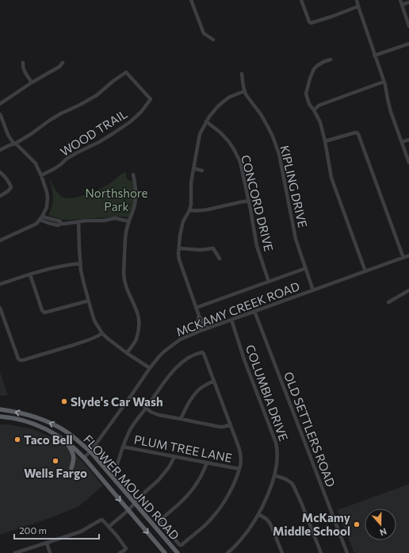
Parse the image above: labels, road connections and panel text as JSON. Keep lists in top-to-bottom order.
{
  "streets": {
    "main road": ["FLOWER MOUND ROAD"],
    "street": [
      "WOOD TRAIL",
      "KIPLING DRIVE",
      "CONCORD DRIVE",
      "MCKAMY CREEK ROAD",
      "COLUMBIA DRIVE",
      "OLD SETTLERS ROAD",
      "PLUM TREE LANE"
    ]
  },
  "crossings": [
    ["KIPLING DRIVE", "MCKAMY CREEK ROAD"],
    ["MCKAMY CREEK ROAD", "COLUMBIA DRIVE"],
    ["MCKAMY CREEK ROAD", "OLD SETTLERS ROAD"],
    ["MCKAMY CREEK ROAD", "FLOWER MOUND ROAD"]
  ],
  "parks": ["Northshore Park"],
  "places": [
    "Slyde's Car Wash",
    "Taco Bell",
    "Wells Fargo",
    "McKamy Middle School"
  ],
  "scale_bar": "200 m",
  "north": "bottom"
}
